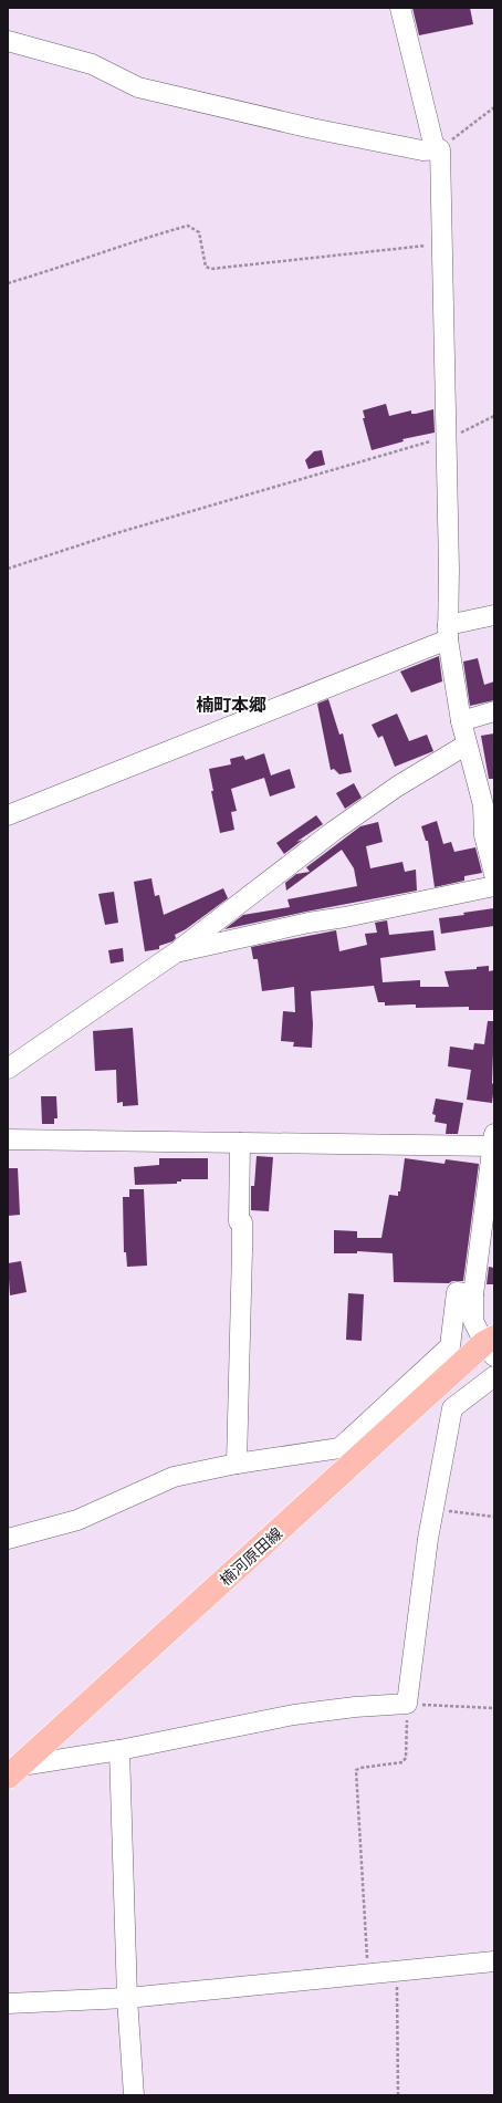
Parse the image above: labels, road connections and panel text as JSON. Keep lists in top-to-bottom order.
{
  "streets": {
    "main road": ["楠河原田線"]
  },
  "districts": ["楠町本郷"]
}
